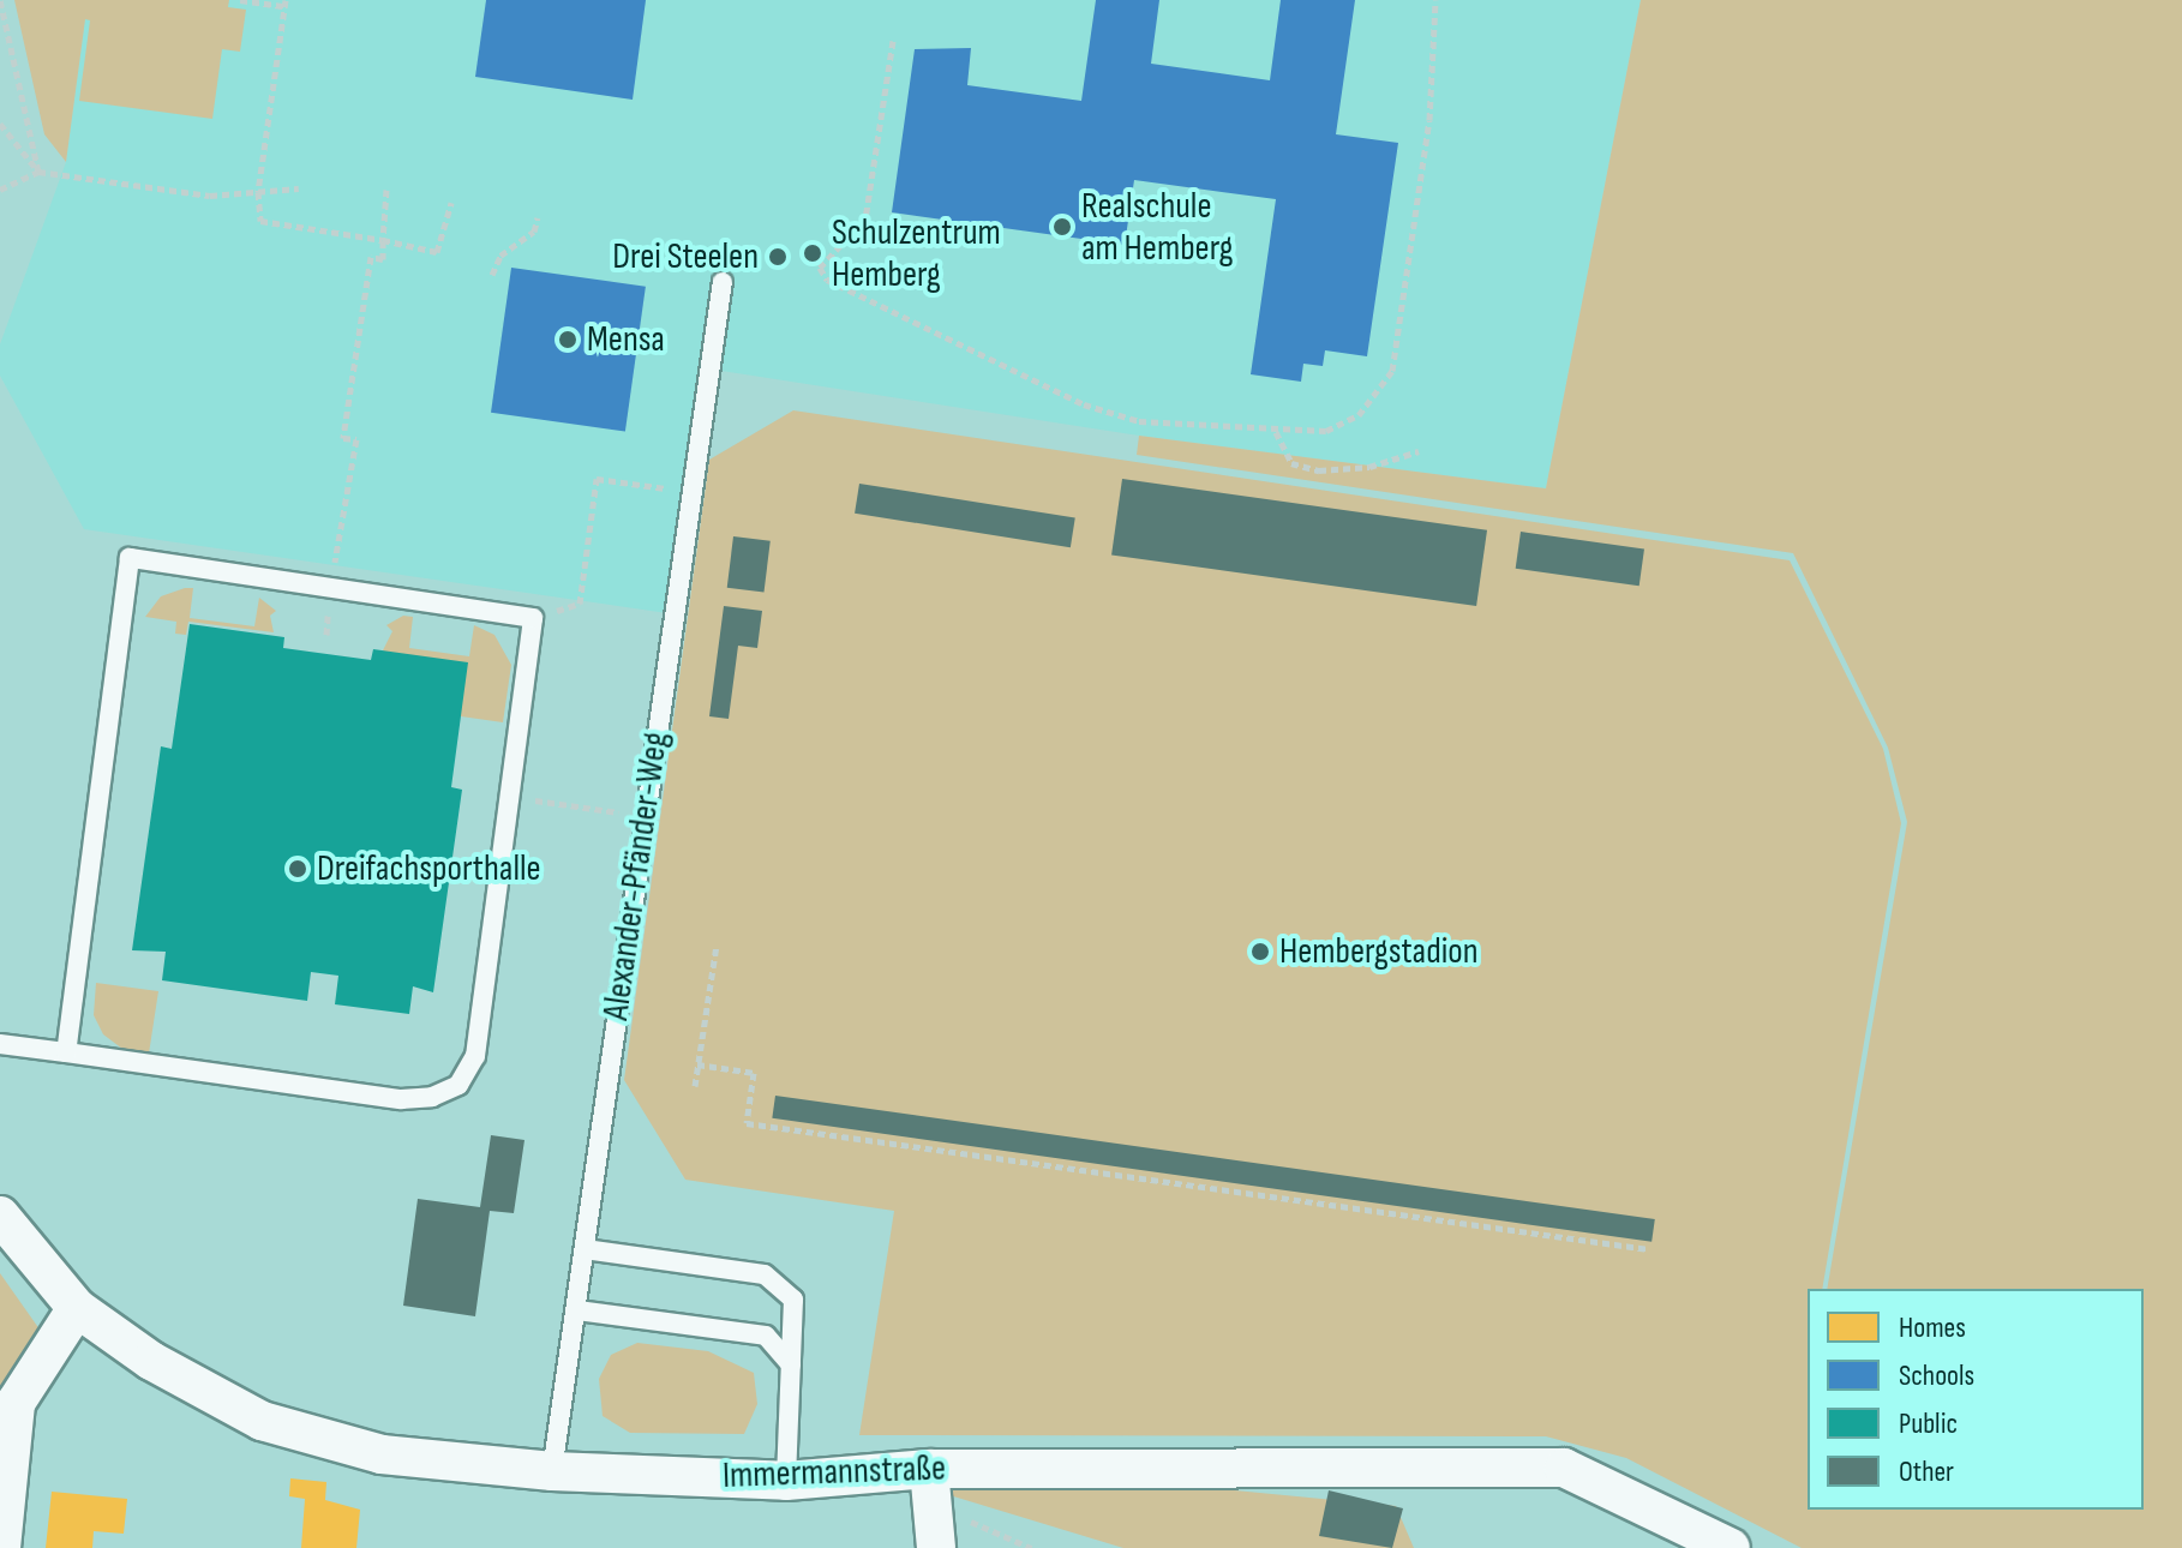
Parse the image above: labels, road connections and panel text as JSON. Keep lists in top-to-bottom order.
{
  "streets": {
    "street": ["Immermannstraße"],
    "lane": ["Alexander-Pfänder-Weg"]
  },
  "crossings": [
    ["Alexander-Pfänder-Weg", "Immermannstraße"]
  ],
  "places": [
    "Realschule am Hemberg",
    "Schulzentrum Hemberg",
    "Drei Steelen",
    "Mensa",
    "Dreifachsporthalle",
    "Hembergstadion"
  ],
  "legend": [
    "Homes",
    "Schools",
    "Public",
    "Other"
  ]
}
